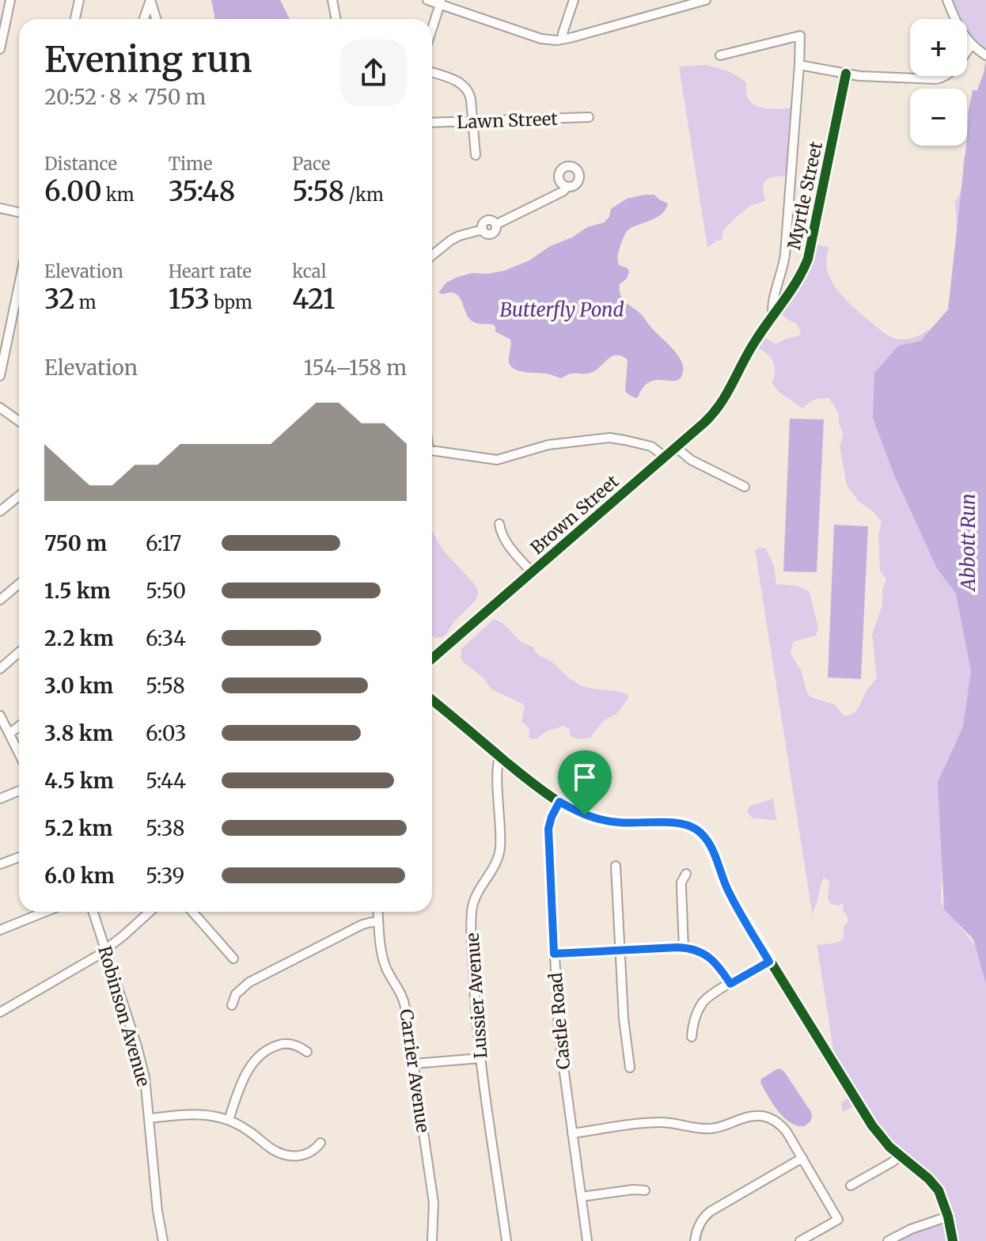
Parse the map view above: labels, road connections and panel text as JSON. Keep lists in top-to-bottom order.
{
  "streets": {
    "street": [
      "Lawn Street",
      "Myrtle Street",
      "Brown Street",
      "Lussier Avenue",
      "Robinson Avenue",
      "Castle Road",
      "Carrier Avenue"
    ]
  },
  "crossings": [
    ["Myrtle Street", "Brown Street"]
  ],
  "water": ["Butterfly Pond", "Abbott Run"],
  "page": {
    "map_buttons": ["+", "−"],
    "heading": ["Evening run", "20:52 · 8 × 750 m"],
    "stats": [
      ["Distance", "6.00 km"],
      ["Time", "35:48"],
      ["Pace", "5:58 /km"],
      ["Elevation", "32 m"],
      ["Heart rate", "153 bpm"],
      ["kcal", "421"]
    ],
    "chart": ["Elevation", "154–158 m"],
    "list": [
      {
        "name": "750 m",
        "note": "6:17"
      },
      {
        "name": "1.5 km",
        "note": "5:50"
      },
      {
        "name": "2.2 km",
        "note": "6:34"
      },
      {
        "name": "3.0 km",
        "note": "5:58"
      },
      {
        "name": "3.8 km",
        "note": "6:03"
      },
      {
        "name": "4.5 km",
        "note": "5:44"
      },
      {
        "name": "5.2 km",
        "note": "5:38"
      },
      {
        "name": "6.0 km",
        "note": "5:39"
      }
    ]
  }
}
